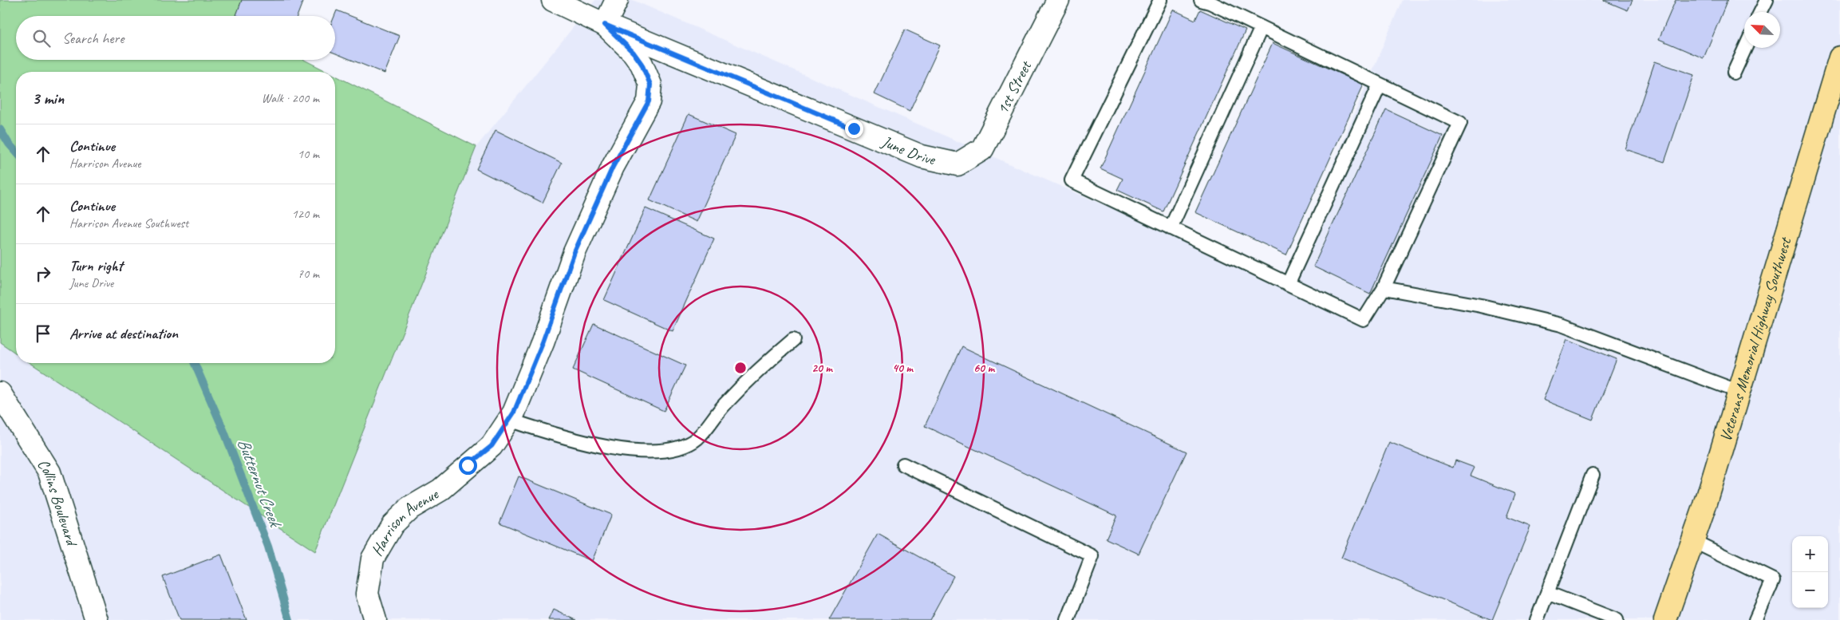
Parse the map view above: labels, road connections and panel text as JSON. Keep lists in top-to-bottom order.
{
  "streets": {
    "main road": ["Veterans Memorial Highway Southwest"],
    "street": [
      "1st Street",
      "June Drive",
      "Collins Boulevard",
      "Harrison Avenue"
    ]
  },
  "crossings": [
    ["1st Street", "June Drive"],
    ["June Drive", "Harrison Avenue"]
  ],
  "water": ["Butternut Creek"],
  "north": "top left",
  "page": {
    "search": "Search here",
    "heading": ["3 min", "Walk · 200 m"],
    "list": [
      ["Continue", "Harrison Avenue", "10 m"],
      ["Continue", "Harrison Avenue Southwest", "120 m"],
      ["Turn right", "June Drive", "70 m"],
      "Arrive at destination"
    ],
    "map_buttons": ["+", "−"]
  },
  "rings": ["20 m", "40 m", "60 m"]
}
